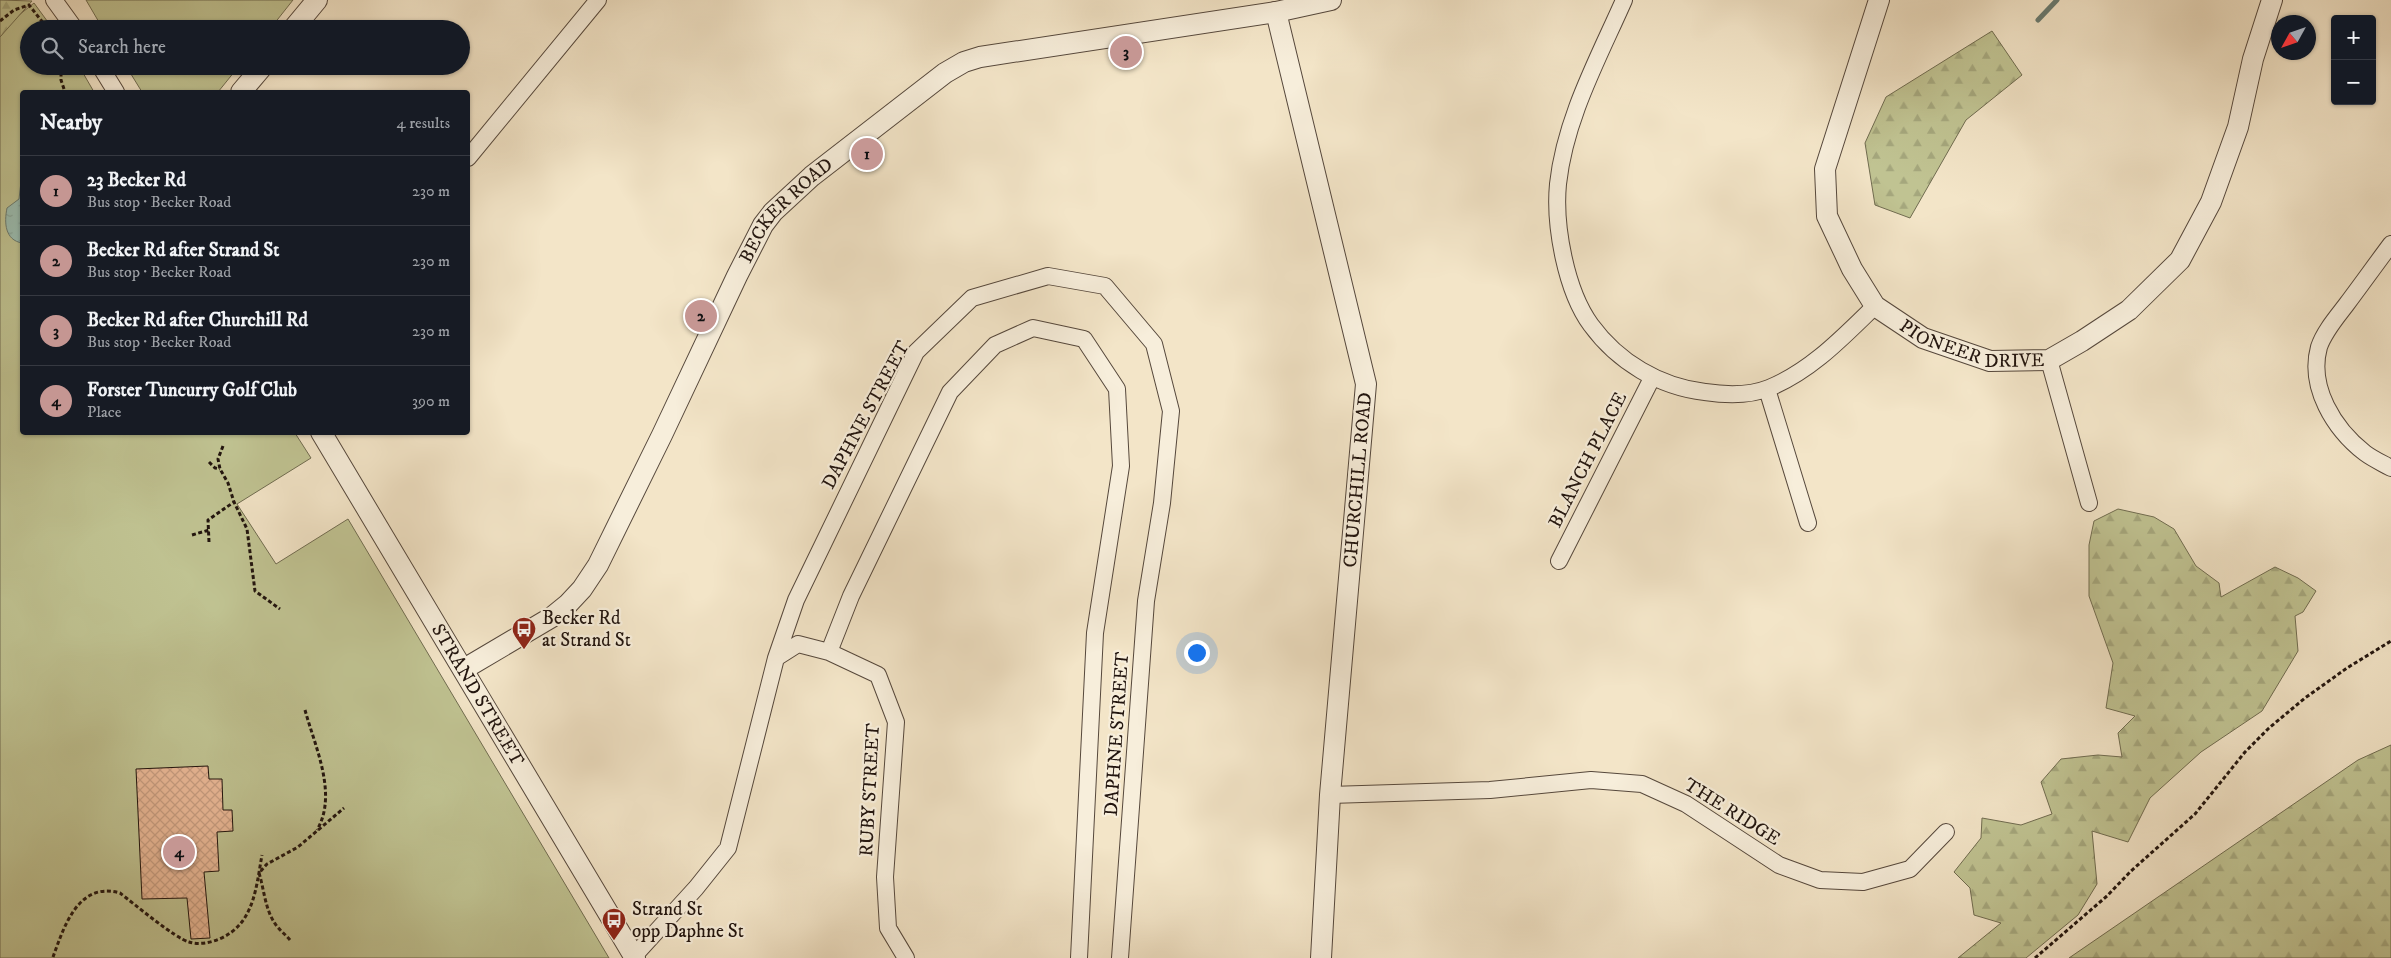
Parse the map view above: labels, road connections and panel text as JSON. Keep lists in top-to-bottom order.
{
  "streets": {
    "street": [
      "BECKER ROAD",
      "PIONEER DRIVE",
      "DAPHNE STREET",
      "BLANCH PLACE",
      "CHURCHILL ROAD",
      "STRAND STREET",
      "RUBY STREET",
      "THE RIDGE"
    ]
  },
  "crossings": [
    ["BECKER ROAD", "CHURCHILL ROAD"],
    ["BECKER ROAD", "STRAND STREET"],
    ["DAPHNE STREET", "STRAND STREET"],
    ["DAPHNE STREET", "RUBY STREET"],
    ["CHURCHILL ROAD", "THE RIDGE"]
  ],
  "places": {
    "bus stop": ["Becker Rd at Strand St", "Strand St opp Daphne St"]
  },
  "north": "bottom left",
  "page": {
    "map_buttons": ["+", "−"],
    "search": "Search here",
    "pins": [
      "3",
      "1",
      "2",
      "4"
    ],
    "heading": ["Nearby", "4 results"],
    "list": [
      {
        "mark": "1",
        "name": "23 Becker Rd",
        "note": "Bus stop · Becker Road",
        "value": "230 m"
      },
      {
        "mark": "2",
        "name": "Becker Rd after Strand St",
        "note": "Bus stop · Becker Road",
        "value": "230 m"
      },
      {
        "mark": "3",
        "name": "Becker Rd after Churchill Rd",
        "note": "Bus stop · Becker Road",
        "value": "230 m"
      },
      {
        "mark": "4",
        "name": "Forster Tuncurry Golf Club",
        "note": "Place",
        "value": "390 m"
      }
    ]
  }
}
